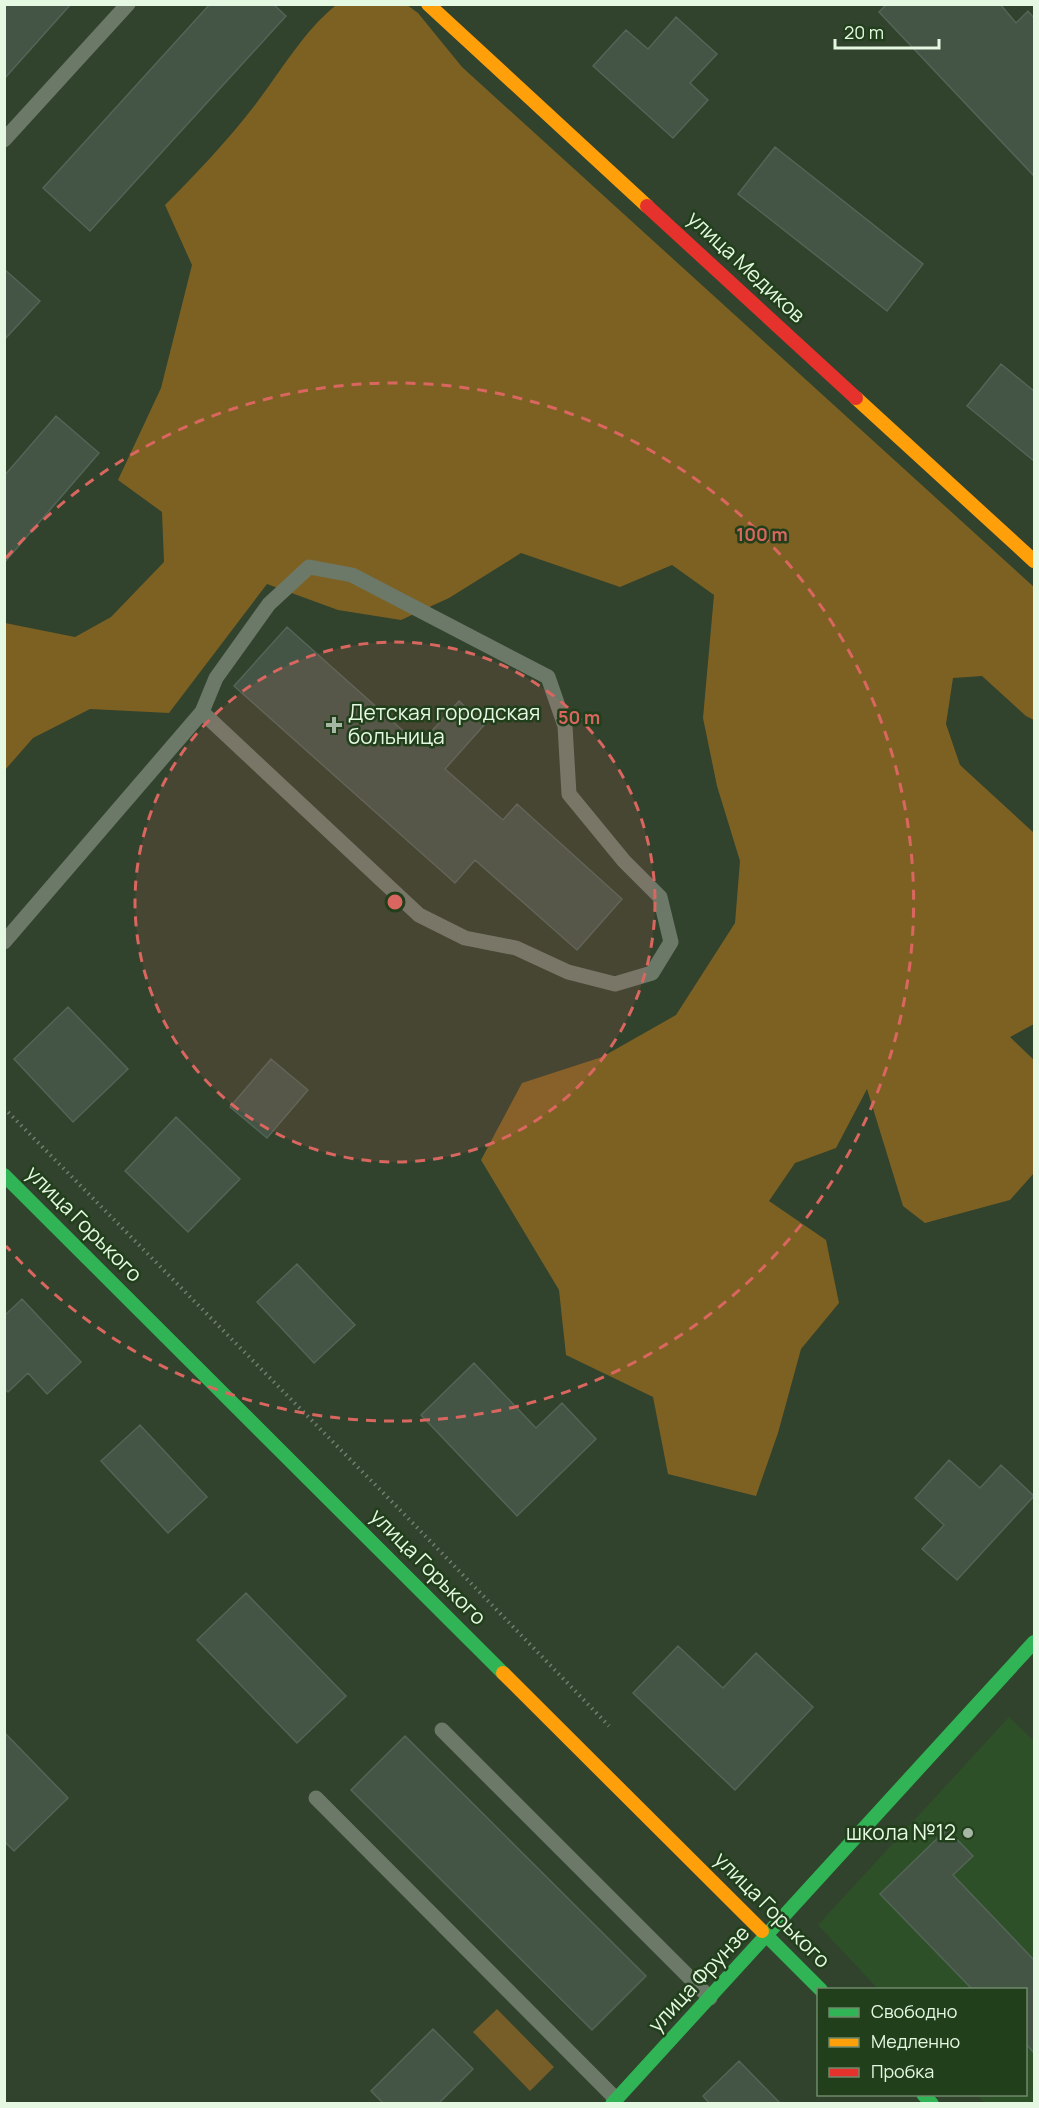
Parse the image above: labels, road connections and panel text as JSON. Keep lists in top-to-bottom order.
{
  "streets": {
    "street": ["улица Медиков", "улица Горького", "улица Фрунзе"]
  },
  "crossings": [
    ["улица Горького", "улица Фрунзе"]
  ],
  "places": {
    "health": ["Детская городская больница"],
    "other": ["школа №12"]
  },
  "legend": ["Свободно", "Медленно", "Пробка"],
  "scale_bar": "20 m",
  "rings": ["100 m", "50 m"]
}
